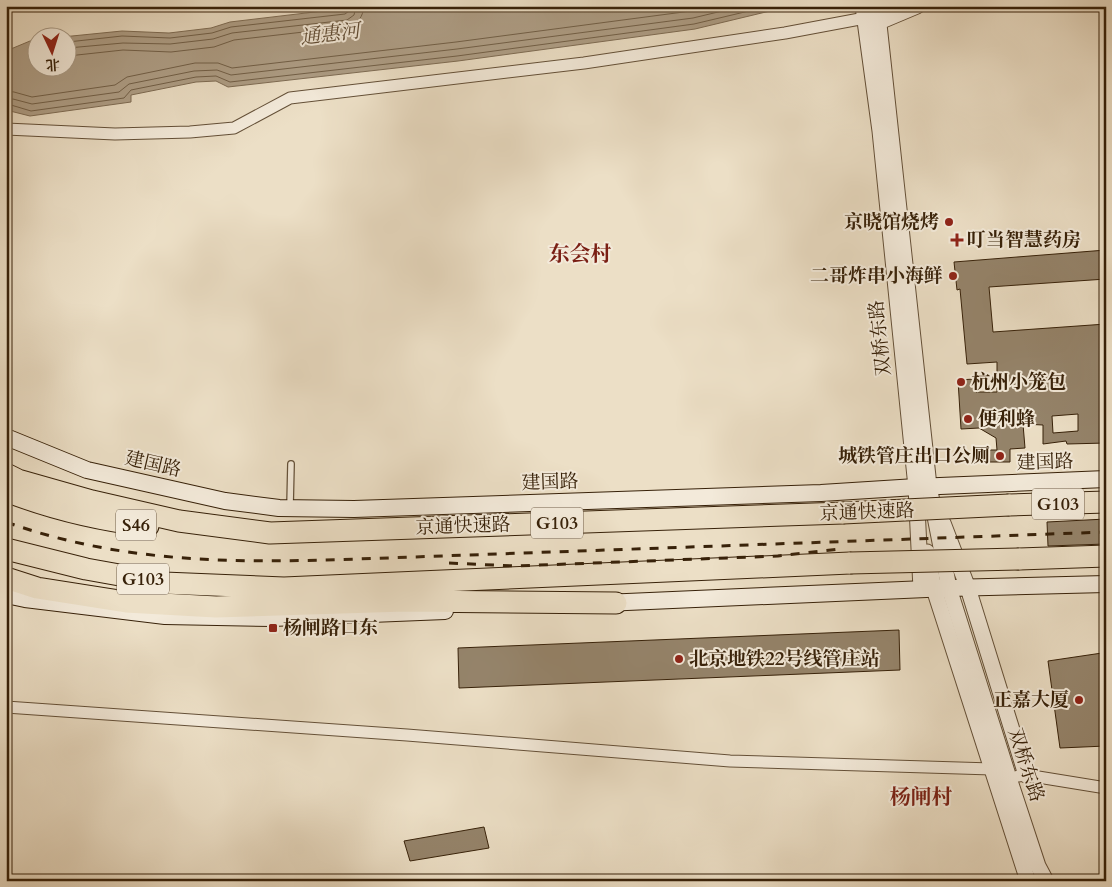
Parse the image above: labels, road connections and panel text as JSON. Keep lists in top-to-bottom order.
{
  "streets": {
    "highway": ["G103", "京通快速路", "S46"],
    "main road": ["建国路"],
    "street": ["双桥东路"]
  },
  "crossings": [
    ["双桥东路", "建国路"],
    ["京通快速路", "S46"]
  ],
  "districts": ["东会村", "杨闸村"],
  "water": ["通惠河"],
  "places": {
    "other": [
      "京晓馆烧烤",
      "二哥炸串小海鲜",
      "杭州小笼包",
      "便利蜂",
      "城铁管庄出口公厕",
      "北京地铁22号线管庄站",
      "正嘉大厦"
    ],
    "health": ["叮当智慧药房"],
    "transit": ["杨闸路口东"]
  },
  "north": "bottom"
}
